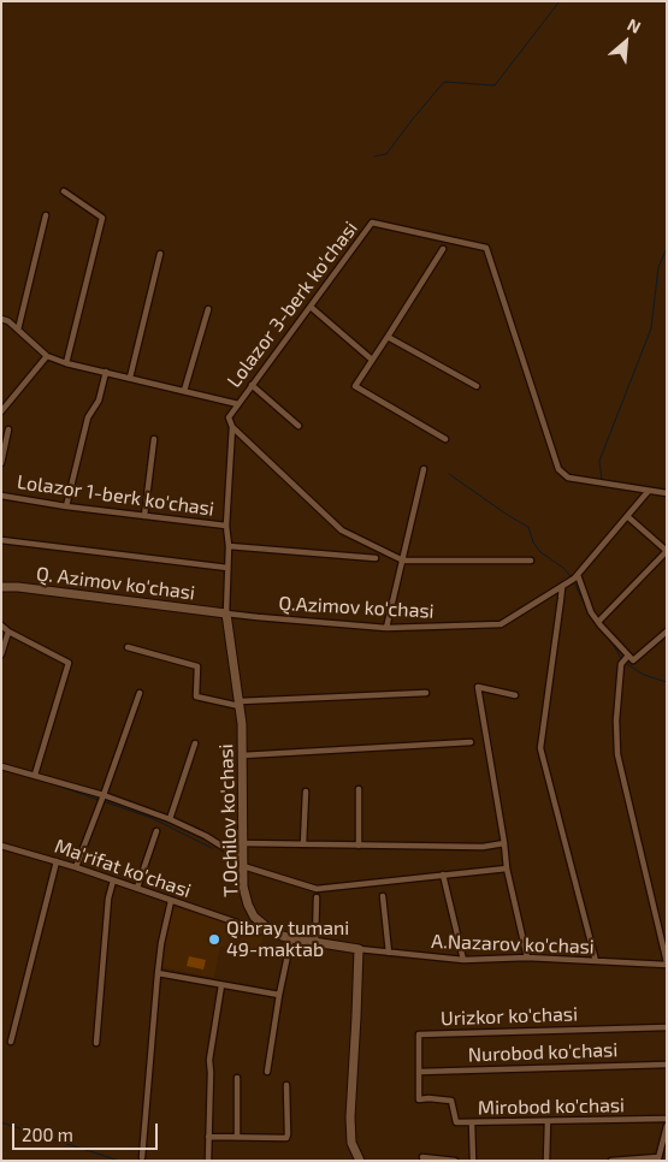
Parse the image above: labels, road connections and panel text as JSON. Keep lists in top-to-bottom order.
{
  "streets": {
    "main road": ["Q. Azimov ko'chasi", "T.Ochilov ko'chasi"],
    "street": [
      "Lolazor 3-berk ko'chasi",
      "Lolazor 1-berk ko'chasi",
      "Q.Azimov ko'chasi",
      "Ma'rifat ko'chasi",
      "A.Nazarov ko'chasi",
      "Urizkor ko'chasi",
      "Nurobod ko'chasi",
      "Mirobod ko'chasi"
    ]
  },
  "crossings": [
    ["Lolazor 3-berk ko'chasi", "Q.Azimov ko'chasi"],
    ["Q. Azimov ko'chasi", "Q.Azimov ko'chasi"],
    ["Q. Azimov ko'chasi", "T.Ochilov ko'chasi"],
    ["Q.Azimov ko'chasi", "T.Ochilov ko'chasi"],
    ["T.Ochilov ko'chasi", "Ma'rifat ko'chasi"],
    ["T.Ochilov ko'chasi", "A.Nazarov ko'chasi"],
    ["Urizkor ko'chasi", "Nurobod ko'chasi"],
    ["Urizkor ko'chasi", "Mirobod ko'chasi"]
  ],
  "places": ["Qibray tumani 49-maktab"],
  "scale_bar": "200 m",
  "north": "top right"
}
